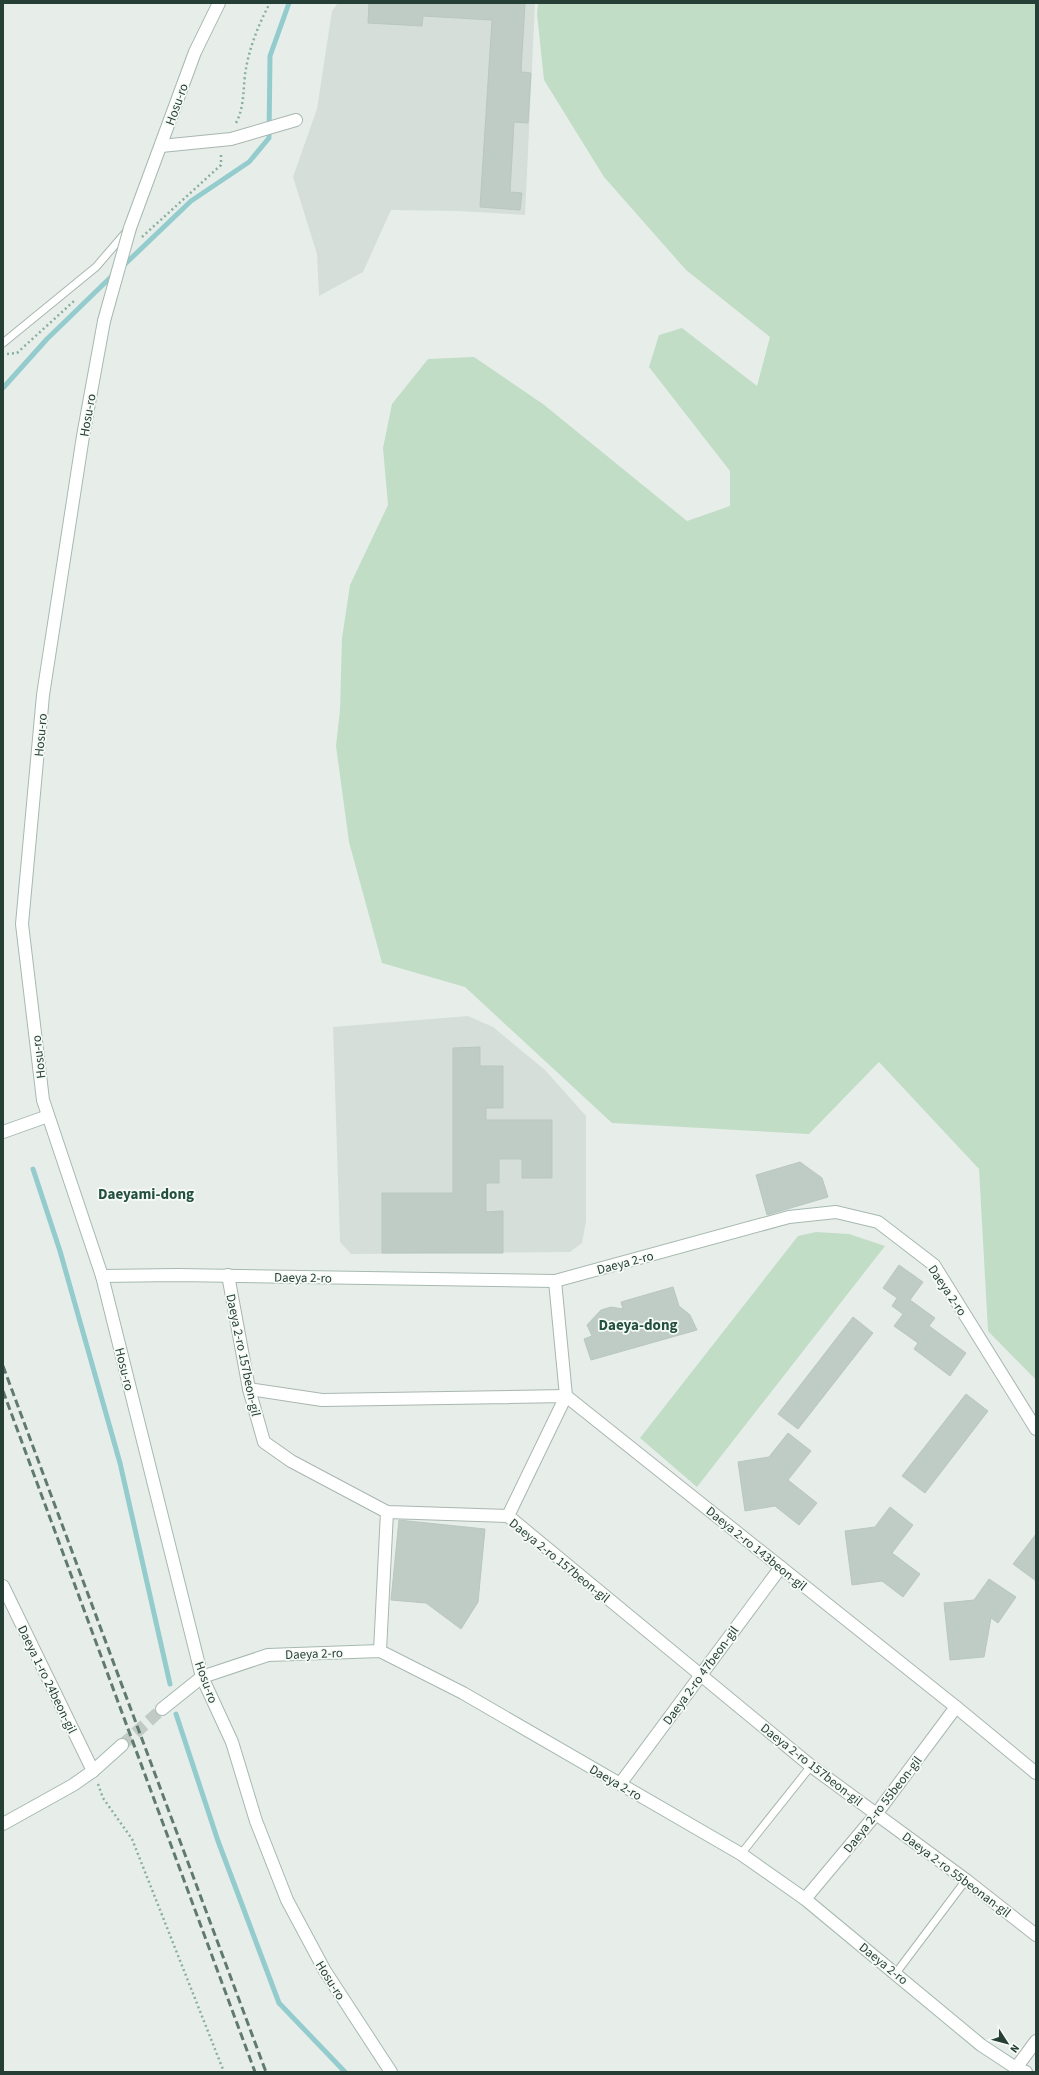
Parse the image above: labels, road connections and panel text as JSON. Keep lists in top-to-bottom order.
{
  "streets": {
    "street": [
      "Hosu-ro",
      "Daeya 2-ro",
      "Daeya 2-ro 157beon-gil",
      "Daeya 2-ro 143beon-gil",
      "Daeya 2-ro 47beon-gil",
      "Daeya 1-ro 24beon-gil",
      "Daeya 2-ro 55beon-gil",
      "Daeya 2-ro 55beonan-gil"
    ]
  },
  "crossings": [
    ["Hosu-ro", "Daeya 2-ro"],
    ["Daeya 2-ro", "Daeya 2-ro 157beon-gil"],
    ["Daeya 2-ro", "Daeya 2-ro 47beon-gil"],
    ["Daeya 2-ro", "Daeya 2-ro 55beon-gil"],
    ["Daeya 2-ro 157beon-gil", "Daeya 2-ro 47beon-gil"],
    ["Daeya 2-ro 157beon-gil", "Daeya 2-ro 55beon-gil"],
    ["Daeya 2-ro 157beon-gil", "Daeya 2-ro 55beonan-gil"],
    ["Daeya 2-ro 143beon-gil", "Daeya 2-ro 47beon-gil"],
    ["Daeya 2-ro 143beon-gil", "Daeya 2-ro 55beon-gil"],
    ["Daeya 2-ro 55beon-gil", "Daeya 2-ro 55beonan-gil"]
  ],
  "districts": ["Daeyami-dong", "Daeya-dong"],
  "north": "bottom right"
}
